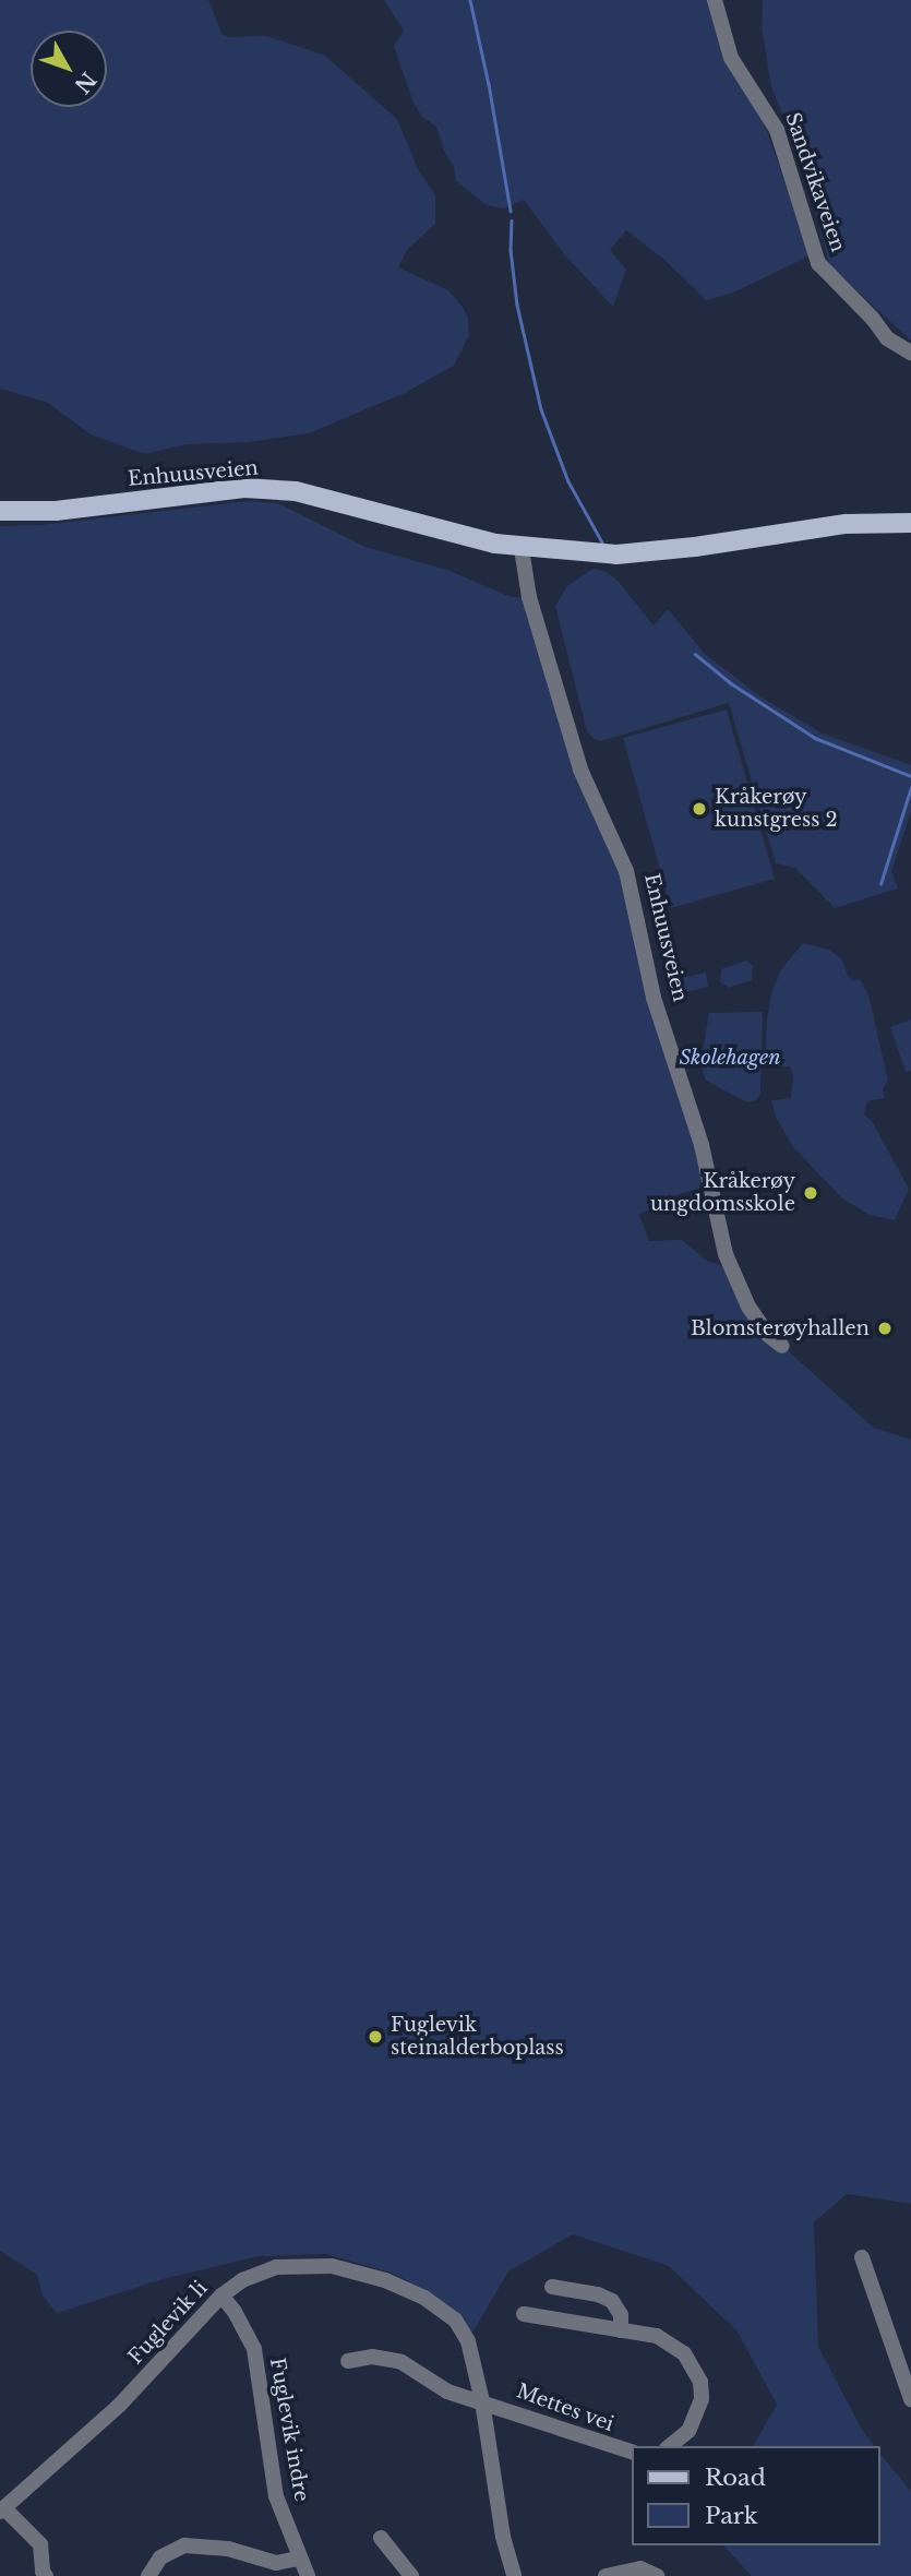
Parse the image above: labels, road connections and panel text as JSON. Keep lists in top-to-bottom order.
{
  "streets": {
    "main road": ["Enhuusveien"],
    "street": [
      "Sandvikaveien",
      "Fuglevik li",
      "Mettes vei",
      "Fuglevik indre"
    ]
  },
  "crossings": [
    ["Fuglevik li", "Mettes vei"],
    ["Fuglevik li", "Fuglevik indre"]
  ],
  "parks": ["Skolehagen"],
  "places": [
    "Kråkerøy kunstgress 2",
    "Kråkerøy ungdomsskole",
    "Blomsterøyhallen",
    "Fuglevik steinalderboplass"
  ],
  "legend": ["Road", "Park"],
  "north": "bottom right"
}
